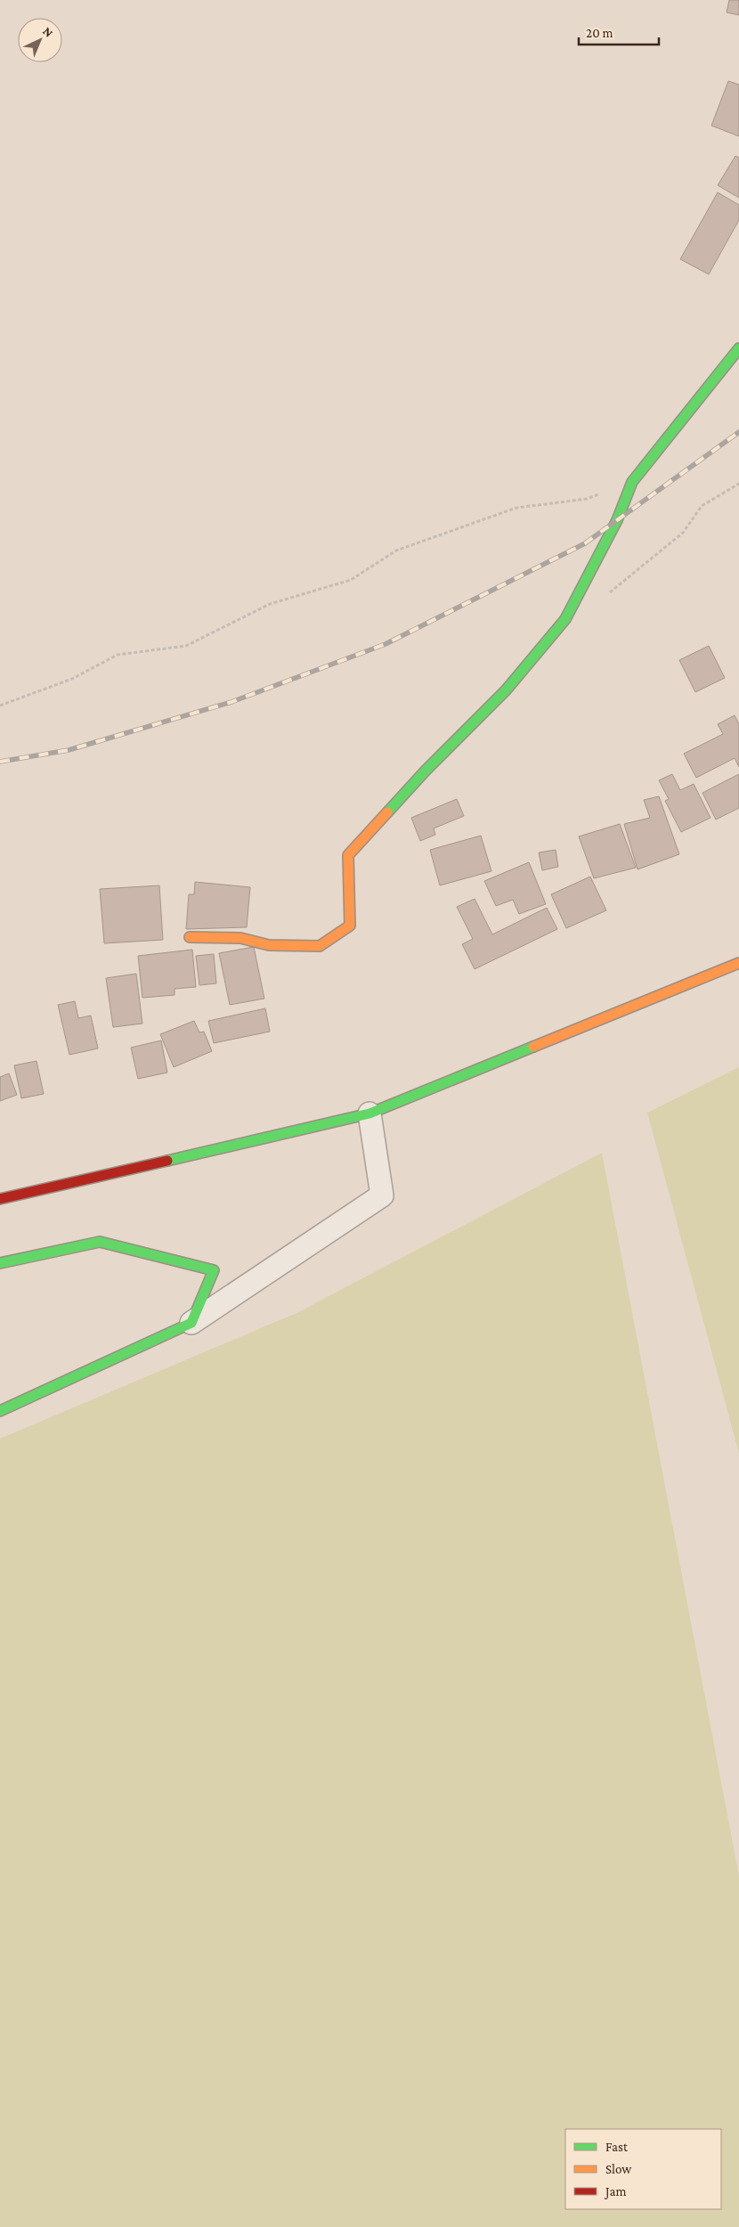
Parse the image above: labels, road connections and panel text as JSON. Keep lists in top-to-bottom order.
{
  "legend": ["Fast", "Slow", "Jam"],
  "scale_bar": "20 m",
  "north": "top right"
}
